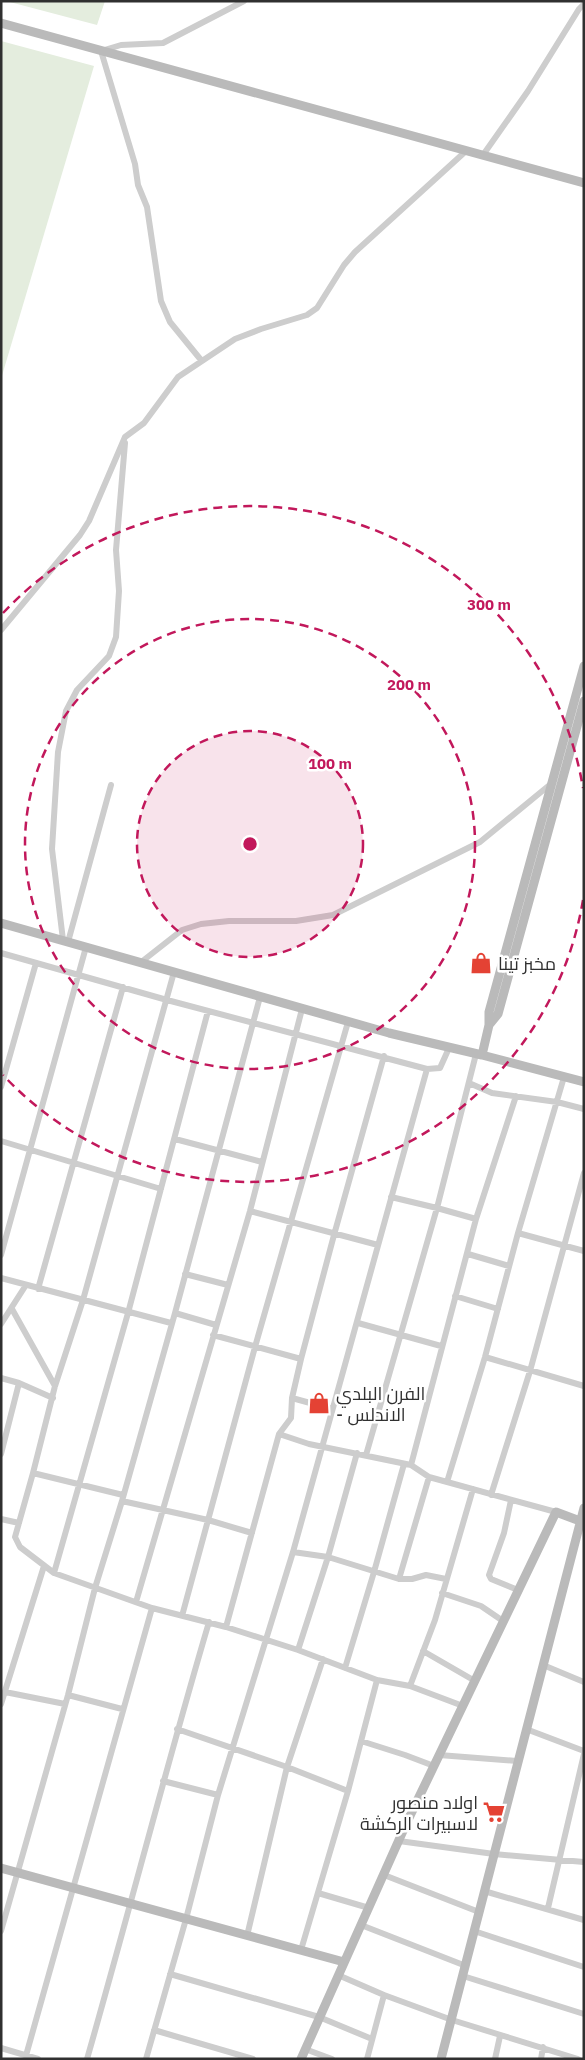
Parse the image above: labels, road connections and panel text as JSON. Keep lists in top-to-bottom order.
{
  "places": {
    "shop": ["مخبز تينا", "الفرن البلدي - الاندلس"],
    "supermarket": ["اولاد منصور لاسبيرات الركشة"]
  },
  "rings": ["300 m", "200 m", "100 m"]
}
